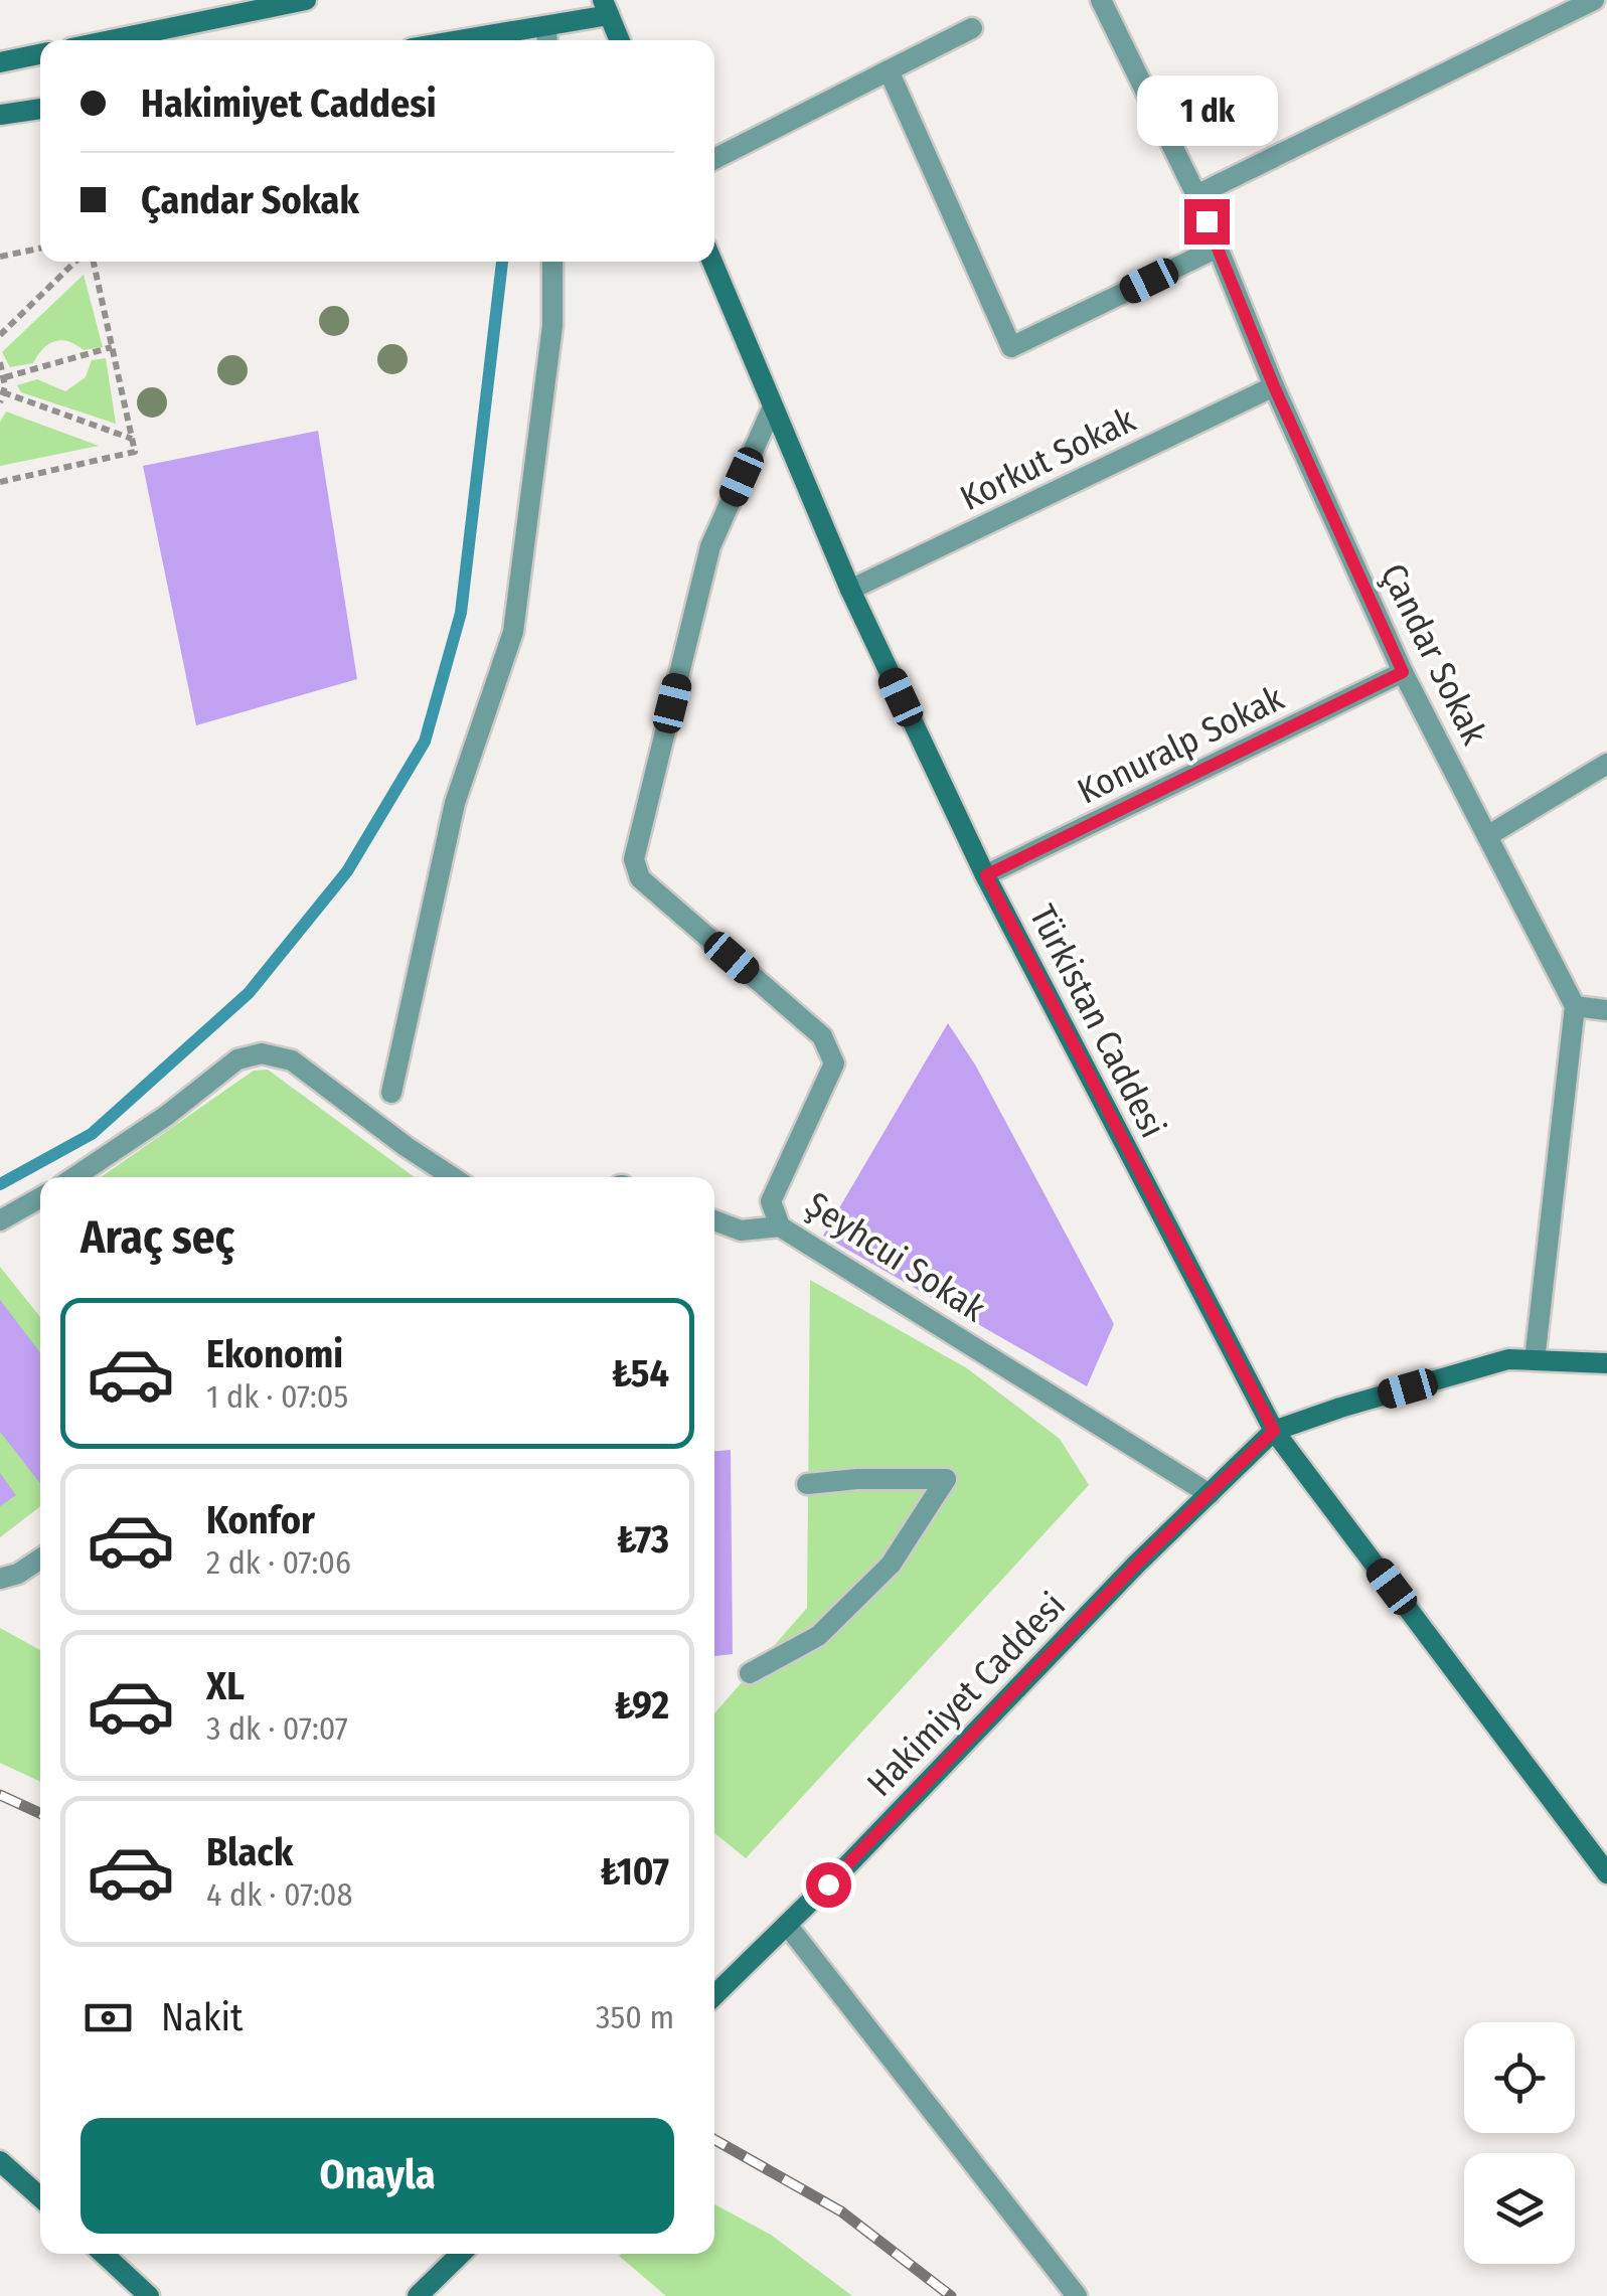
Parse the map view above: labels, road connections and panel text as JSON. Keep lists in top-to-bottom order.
{
  "streets": {
    "street": [
      "Korkut Sokak",
      "Çandar Sokak",
      "Konuralp Sokak",
      "Türkistan Caddesi",
      "Şeyhcui Sokak",
      "Hakimiyet Caddesi"
    ]
  },
  "crossings": [
    ["Korkut Sokak", "Çandar Sokak"],
    ["Korkut Sokak", "Türkistan Caddesi"],
    ["Çandar Sokak", "Konuralp Sokak"],
    ["Konuralp Sokak", "Türkistan Caddesi"],
    ["Türkistan Caddesi", "Şeyhcui Sokak"],
    ["Türkistan Caddesi", "Hakimiyet Caddesi"],
    ["Şeyhcui Sokak", "Hakimiyet Caddesi"]
  ],
  "page": {
    "banner": ["Hakimiyet Caddesi", "Çandar Sokak"],
    "bubble": "1 dk",
    "heading": "Araç seç",
    "list": [
      {
        "name": "Ekonomi",
        "note": "1 dk · 07:05",
        "value": "₺54"
      },
      {
        "name": "Konfor",
        "note": "2 dk · 07:06",
        "value": "₺73"
      },
      {
        "name": "XL",
        "note": "3 dk · 07:07",
        "value": "₺92"
      },
      {
        "name": "Black",
        "note": "4 dk · 07:08",
        "value": "₺107"
      }
    ],
    "pay": ["Nakit", "350 m"],
    "buttons": "Onayla"
  }
}
